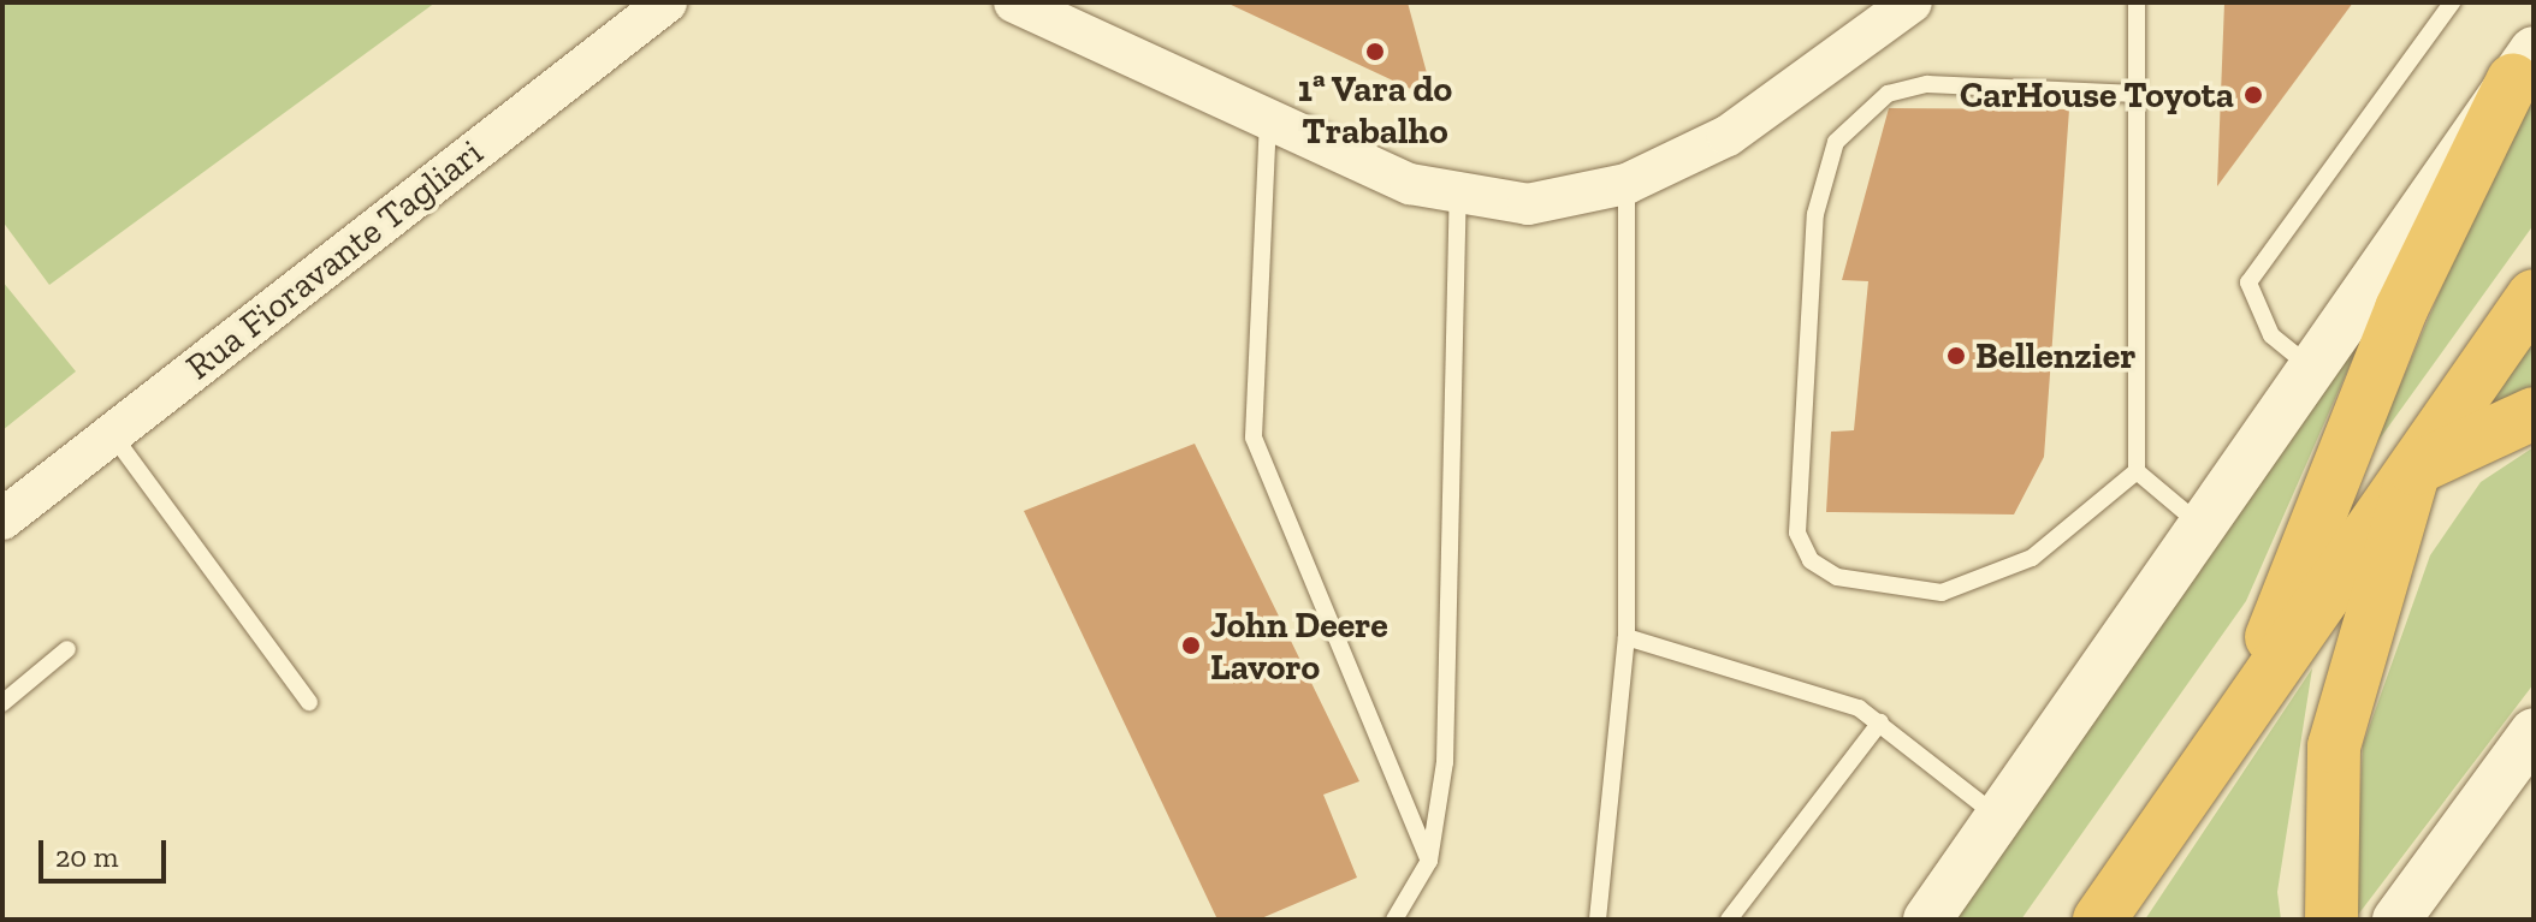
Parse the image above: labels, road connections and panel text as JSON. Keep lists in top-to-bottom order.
{
  "streets": {
    "street": ["Rua Fioravante Tagliari"]
  },
  "places": [
    "1ª Vara do Trabalho",
    "CarHouse Toyota",
    "Bellenzier",
    "John Deere Lavoro"
  ],
  "scale_bar": "20 m"
}
